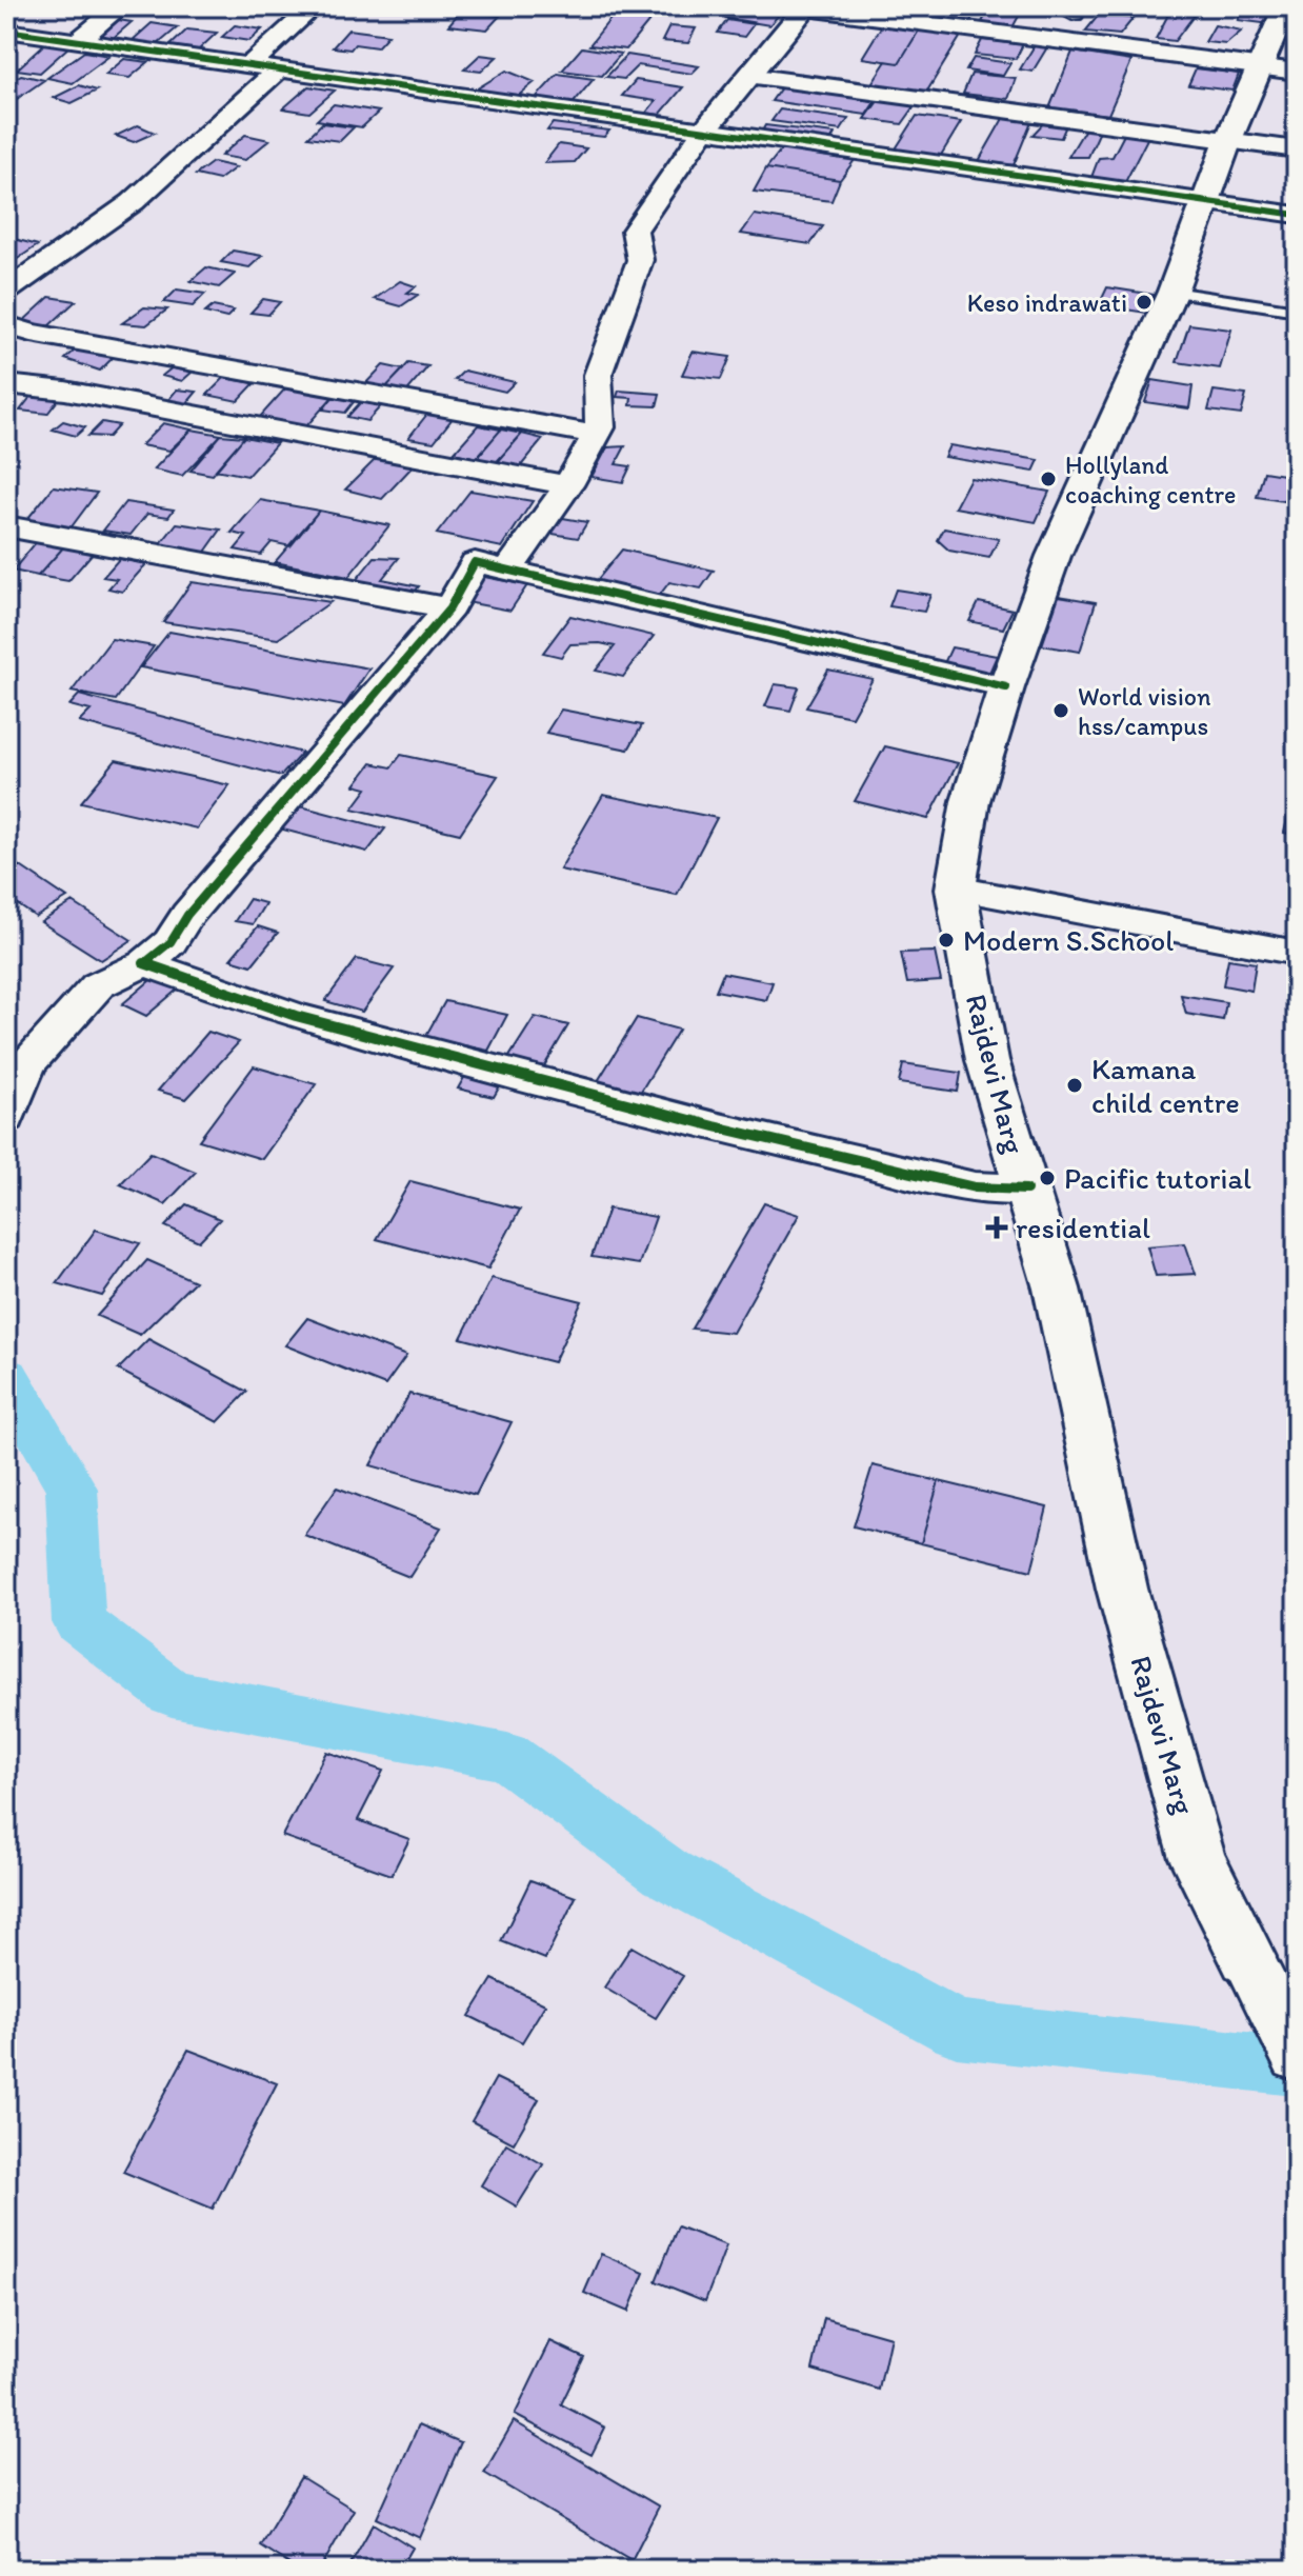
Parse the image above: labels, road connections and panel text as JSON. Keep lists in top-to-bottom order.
{
  "streets": {
    "main road": ["Rajdevi Marg"]
  },
  "places": {
    "other": [
      "Keso indrawati",
      "Hollyland coaching centre",
      "World vision hss/campus",
      "Modern S.School",
      "Kamana child centre",
      "Pacific tutorial"
    ],
    "health": ["residential"]
  }
}
